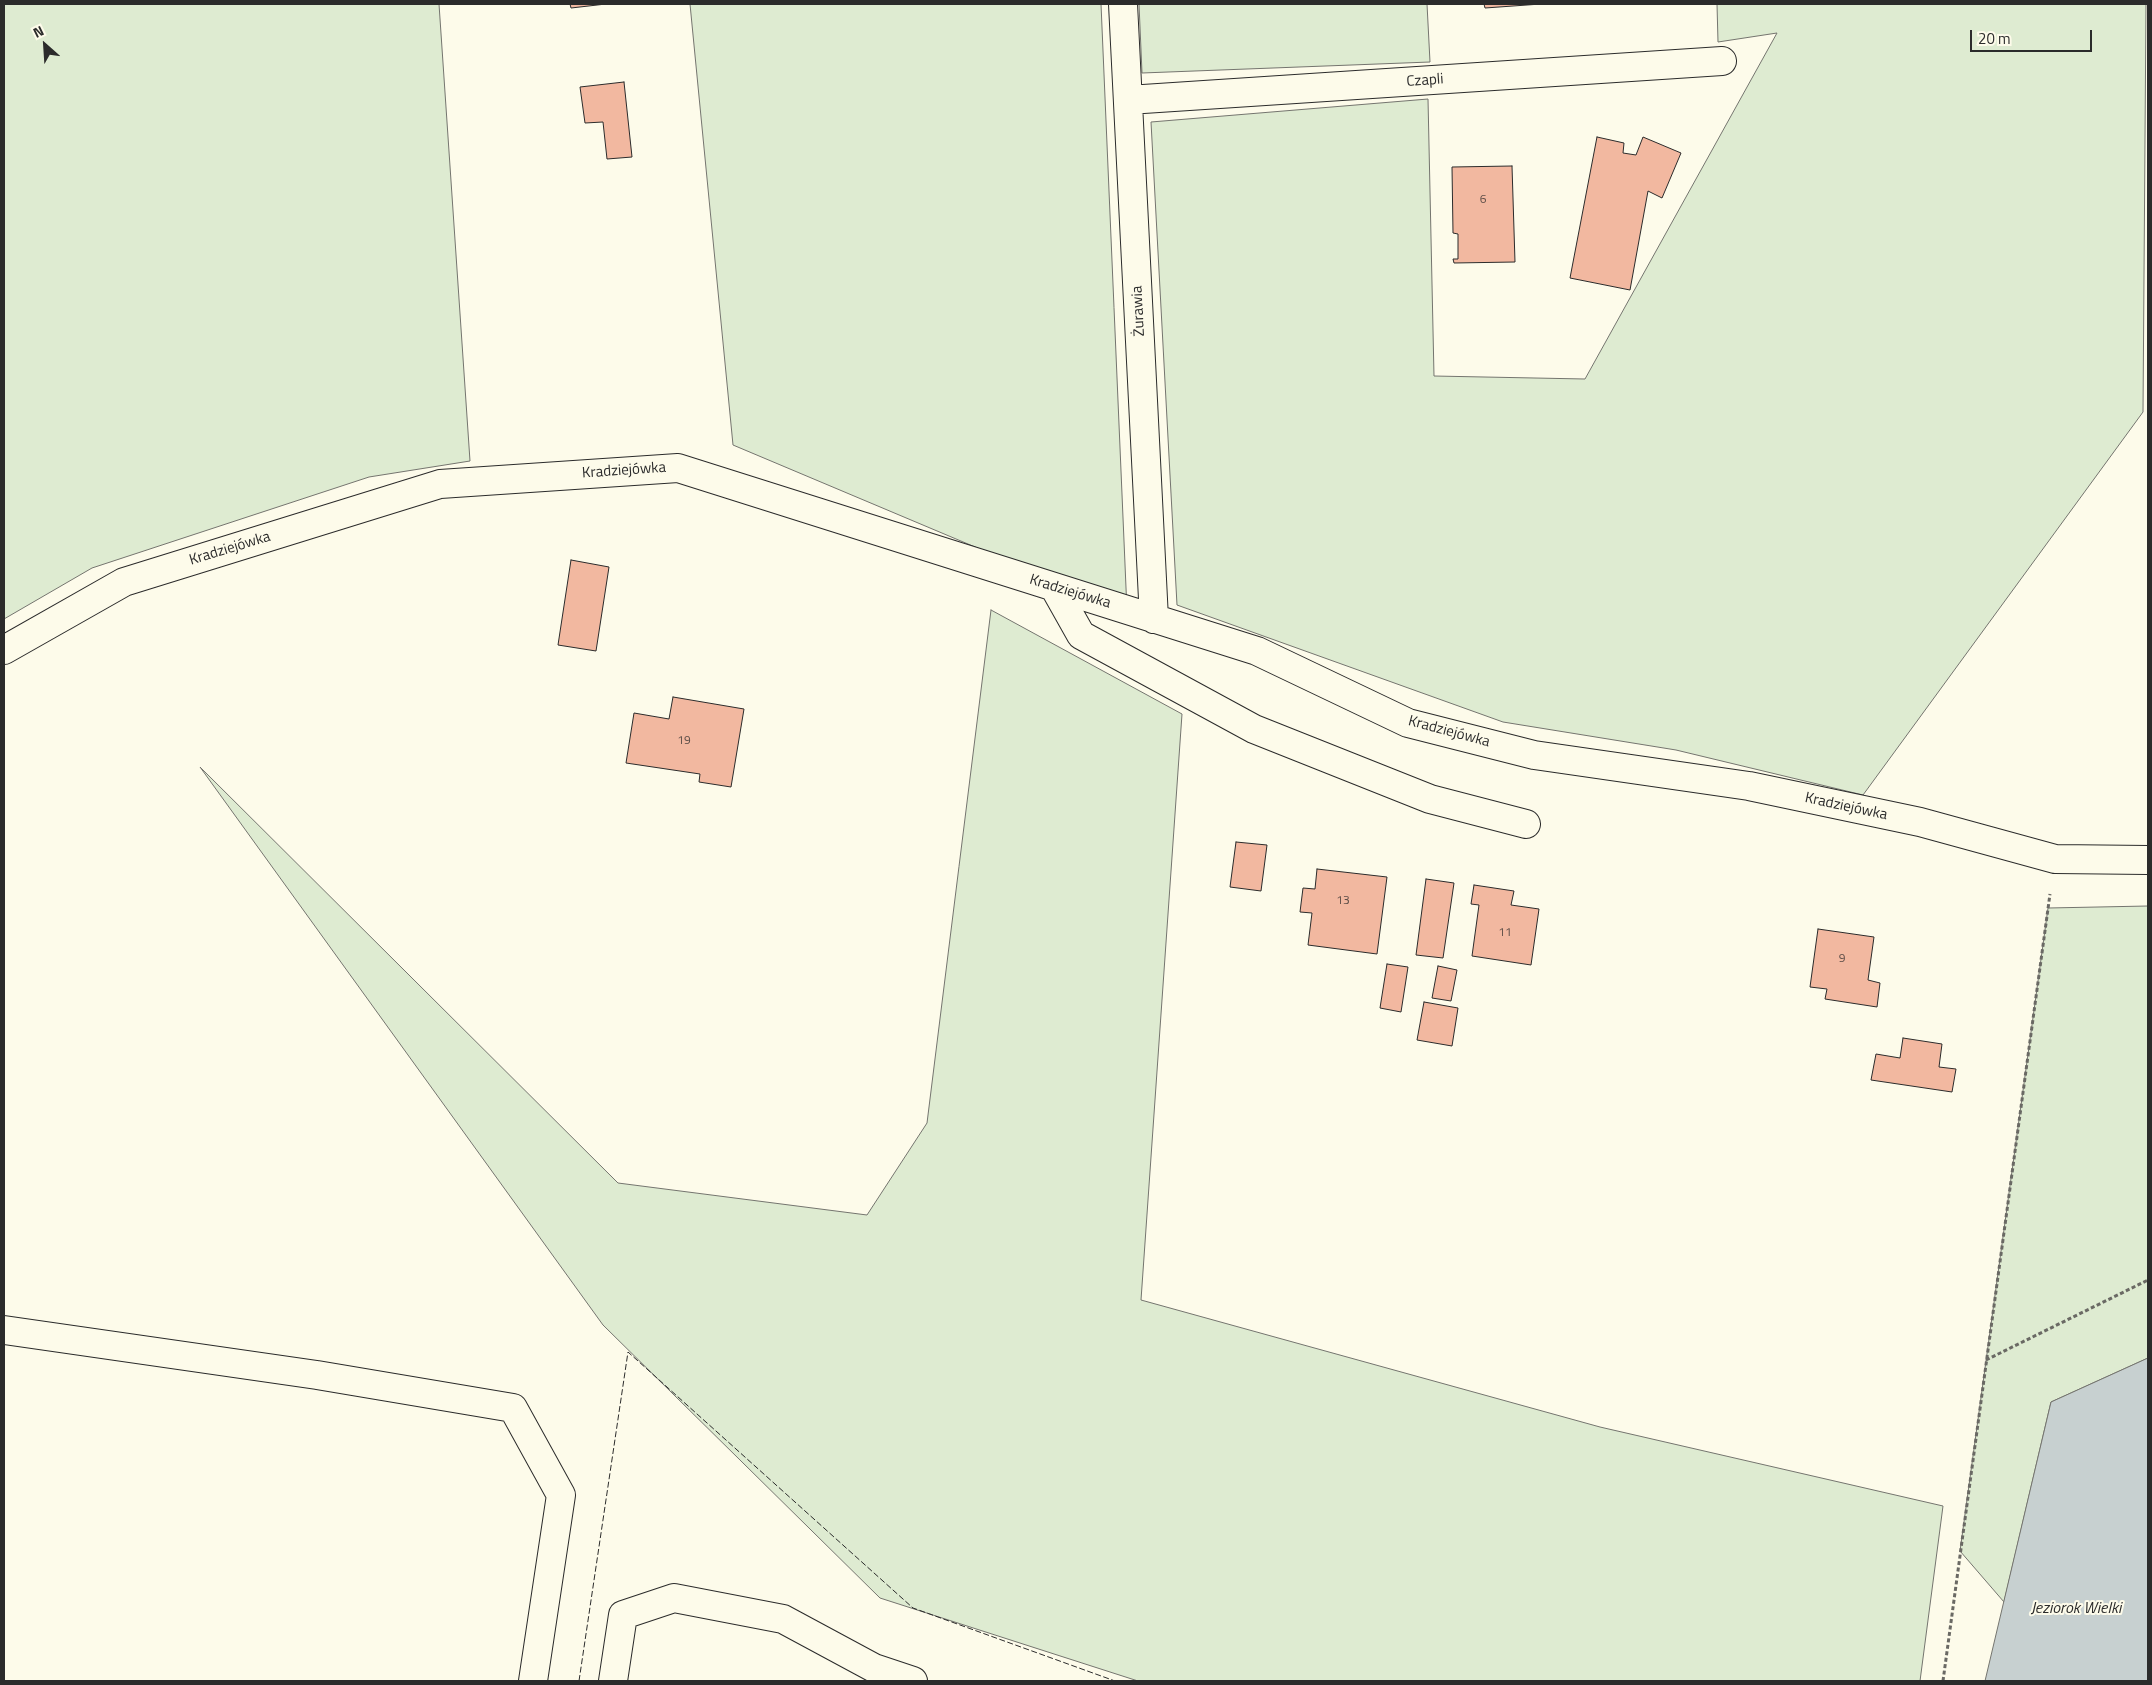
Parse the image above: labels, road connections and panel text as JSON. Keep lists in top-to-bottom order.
{
  "streets": {
    "street": ["Czapli", "Żurawia", "Kradziejówka"]
  },
  "crossings": [
    ["Czapli", "Żurawia"],
    ["Żurawia", "Kradziejówka"]
  ],
  "water": ["Jeziorok Wielki"],
  "house_numbers": [
    "6",
    "19",
    "13",
    "11",
    "9"
  ],
  "scale_bar": "20 m",
  "north": "top left"
}
